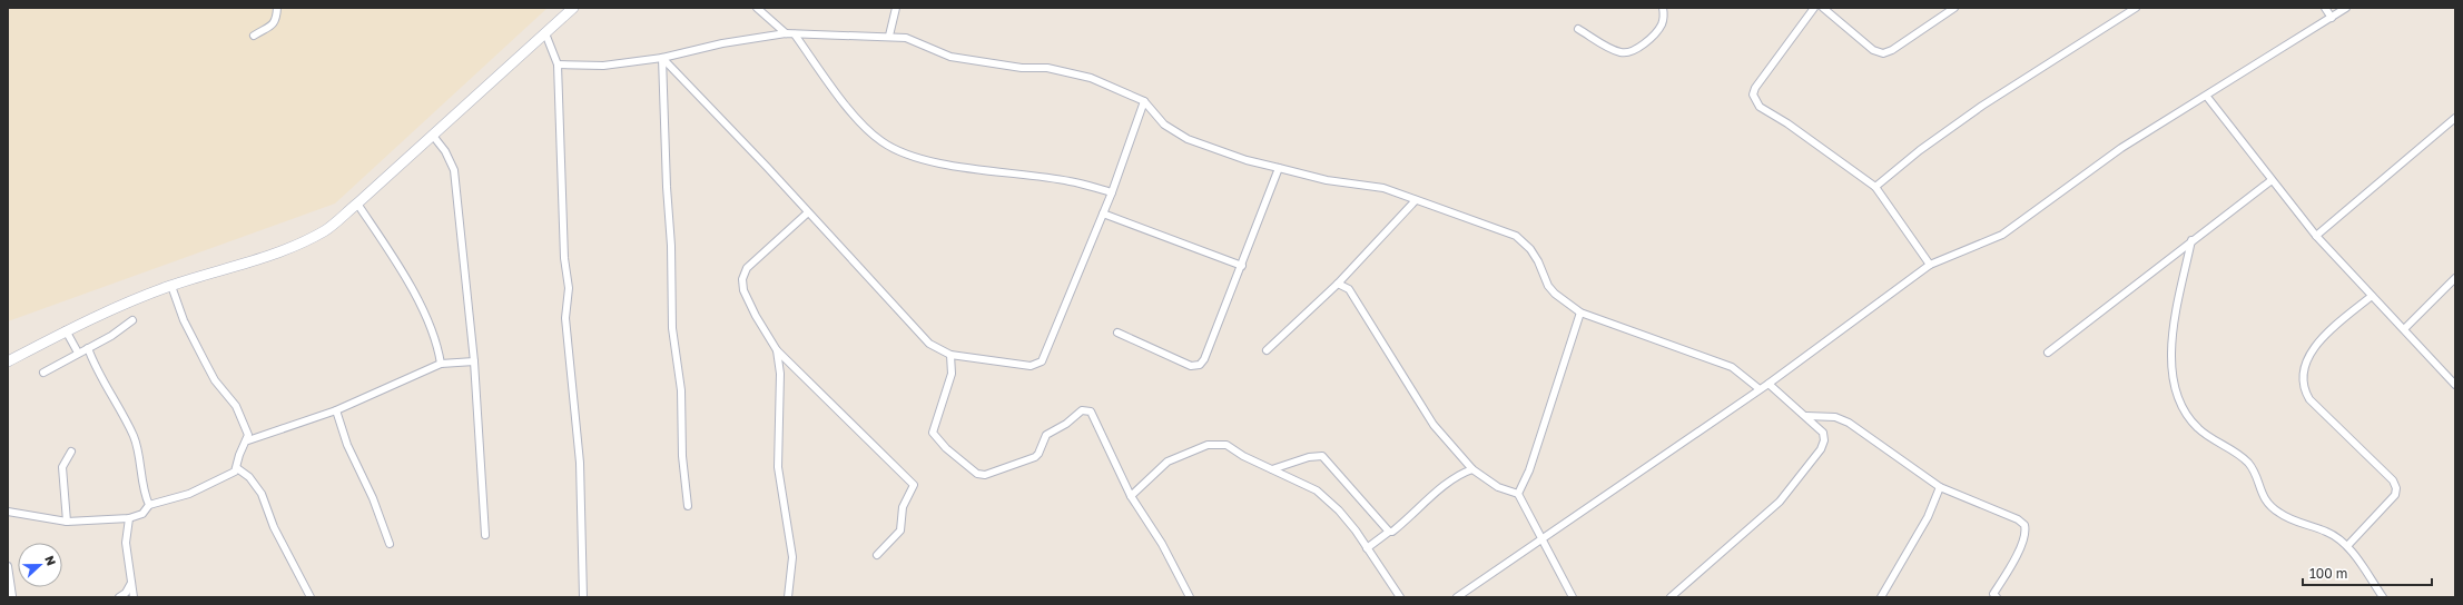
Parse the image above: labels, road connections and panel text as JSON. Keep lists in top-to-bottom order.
{
  "scale_bar": "100 m",
  "north": "right"
}
